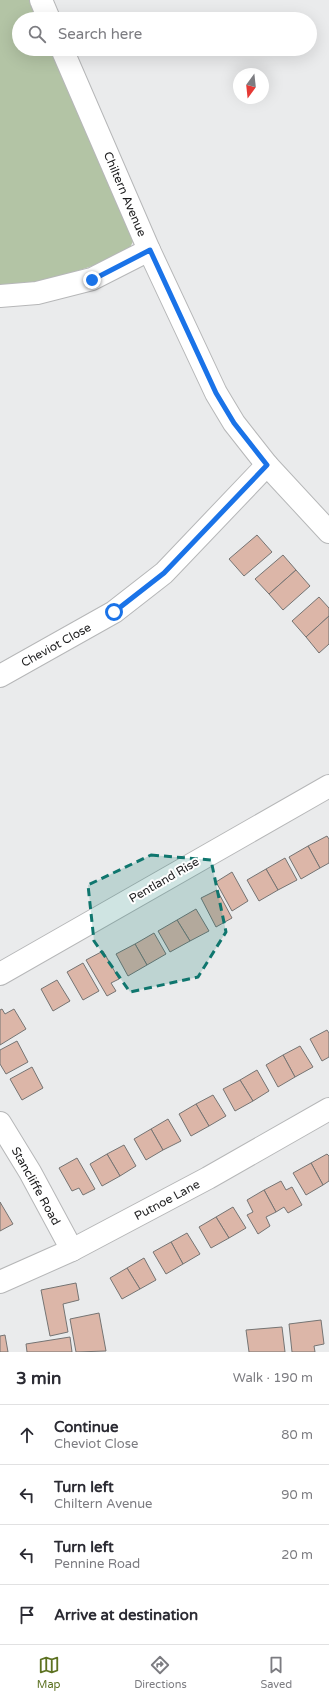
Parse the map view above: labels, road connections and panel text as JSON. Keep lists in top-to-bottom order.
{
  "streets": {
    "street": [
      "Chiltern Avenue",
      "Cheviot Close",
      "Pentland Rise",
      "Stancliffe Road",
      "Putnoe Lane"
    ]
  },
  "crossings": [
    ["Chiltern Avenue", "Cheviot Close"],
    ["Stancliffe Road", "Putnoe Lane"]
  ],
  "north": "bottom",
  "page": {
    "search": "Search here",
    "heading": ["3 min", "Walk · 190 m"],
    "list": [
      ["Continue", "Cheviot Close", "80 m"],
      ["Turn left", "Chiltern Avenue", "90 m"],
      ["Turn left", "Pennine Road", "20 m"],
      "Arrive at destination"
    ],
    "nav": ["Map", "Directions", "Saved"]
  }
}
